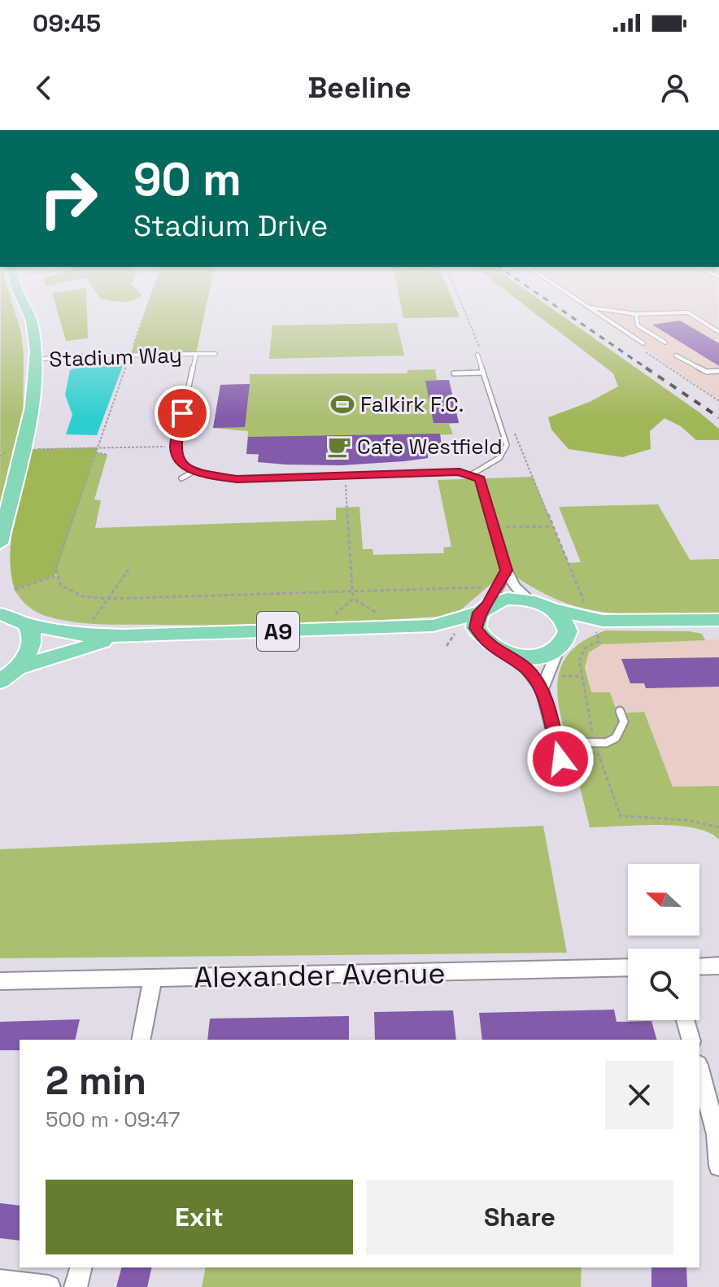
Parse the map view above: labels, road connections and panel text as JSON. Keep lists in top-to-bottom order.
{
  "streets": {
    "main road": ["A9"],
    "street": ["Alexander Avenue"],
    "lane": ["Stadium Way"]
  },
  "places": {
    "sports": ["Falkirk F.C."],
    "cafe": ["Cafe Westfield"]
  },
  "north": "left",
  "page": {
    "status": "09:45",
    "header": "Beeline",
    "turn": ["90 m", "Stadium Drive"],
    "heading": ["2 min", "500 m · 09:47"],
    "buttons": ["Exit", "Share"]
  }
}
